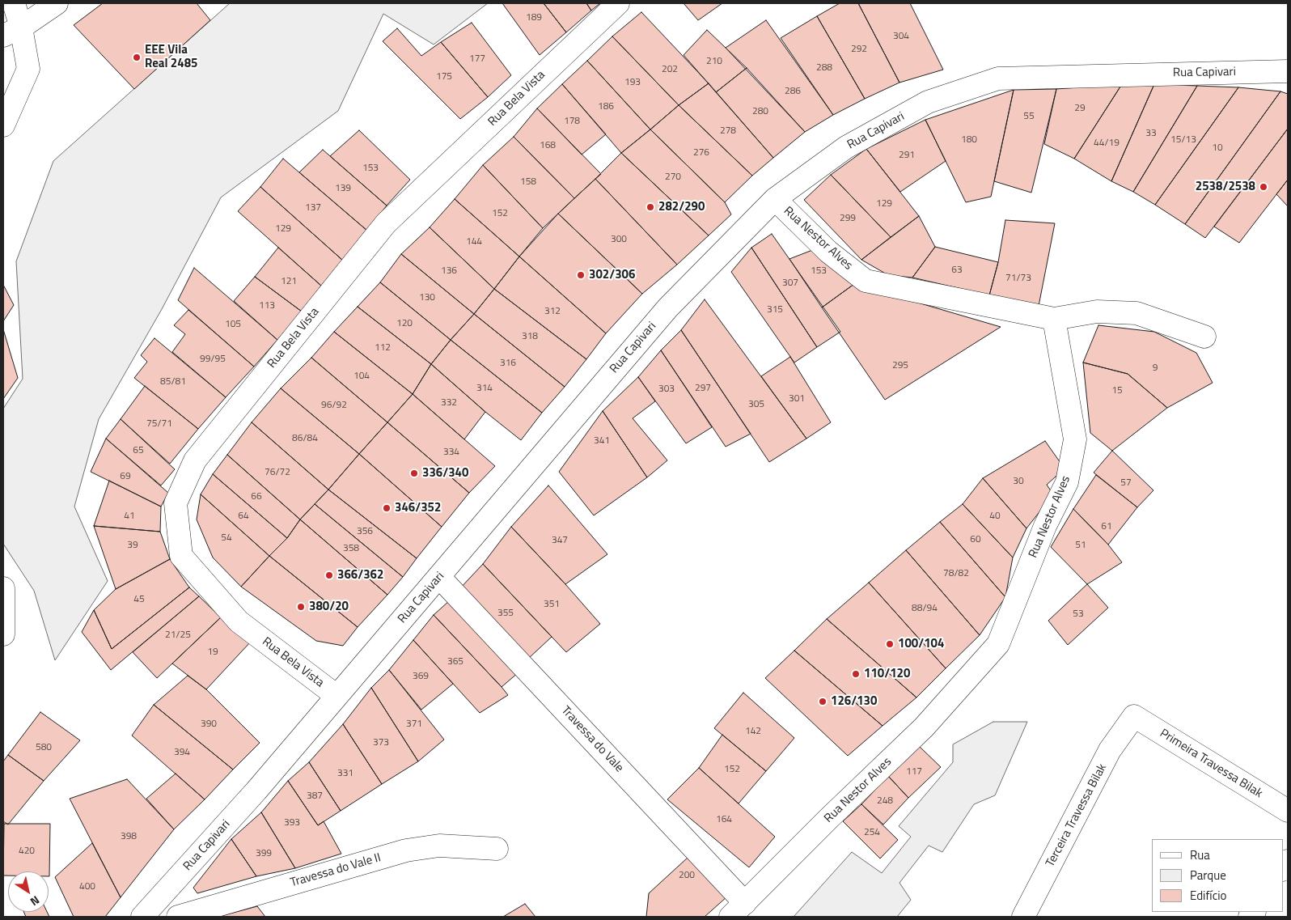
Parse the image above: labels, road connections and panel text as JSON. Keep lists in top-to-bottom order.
{
  "streets": {
    "street": [
      "Rua Capivari",
      "Rua Bela Vista",
      "Rua Nestor Alves",
      "Travessa do Vale",
      "Primeira Travessa Bilak",
      "Terceira Travessa Bilak",
      "Travessa do Vale II"
    ]
  },
  "crossings": [
    ["Rua Capivari", "Rua Bela Vista"],
    ["Rua Capivari", "Rua Nestor Alves"],
    ["Rua Capivari", "Travessa do Vale"],
    ["Rua Nestor Alves", "Travessa do Vale"],
    ["Primeira Travessa Bilak", "Terceira Travessa Bilak"]
  ],
  "places": [
    "EEE Vila Real 2485",
    "2538/2538",
    "282/290",
    "302/306",
    "336/340",
    "346/352",
    "366/362",
    "380/20",
    "100/104",
    "110/120",
    "126/130"
  ],
  "house_numbers": [
    "189",
    "304",
    "292",
    "177",
    "210",
    "288",
    "202",
    "175",
    "193",
    "286",
    "186",
    "29",
    "280",
    "55",
    "178",
    "278",
    "33",
    "180",
    "15/13",
    "44/19",
    "168",
    "10",
    "276",
    "291",
    "153",
    "270",
    "158",
    "139",
    "129",
    "137",
    "152",
    "299",
    "129",
    "300",
    "144",
    "63",
    "136",
    "153",
    "71/73",
    "121",
    "307",
    "130",
    "113",
    "315",
    "312",
    "120",
    "105",
    "318",
    "112",
    "99/95",
    "316",
    "295",
    "9",
    "104",
    "85/81",
    "314",
    "297",
    "303",
    "15",
    "301",
    "332",
    "305",
    "96/92",
    "75/71",
    "86/84",
    "341",
    "65",
    "334",
    "76/72",
    "69",
    "30",
    "57",
    "66",
    "41",
    "64",
    "40",
    "61",
    "356",
    "54",
    "60",
    "347",
    "39",
    "51",
    "358",
    "78/82",
    "45",
    "351",
    "88/94",
    "355",
    "53",
    "21/25",
    "19",
    "365",
    "369",
    "390",
    "371",
    "142",
    "373",
    "580",
    "394",
    "152",
    "117",
    "331",
    "387",
    "248",
    "164",
    "393",
    "254",
    "398",
    "420",
    "399",
    "200",
    "400"
  ],
  "legend": ["Rua", "Parque", "Edifício"],
  "north": "bottom right"
}
